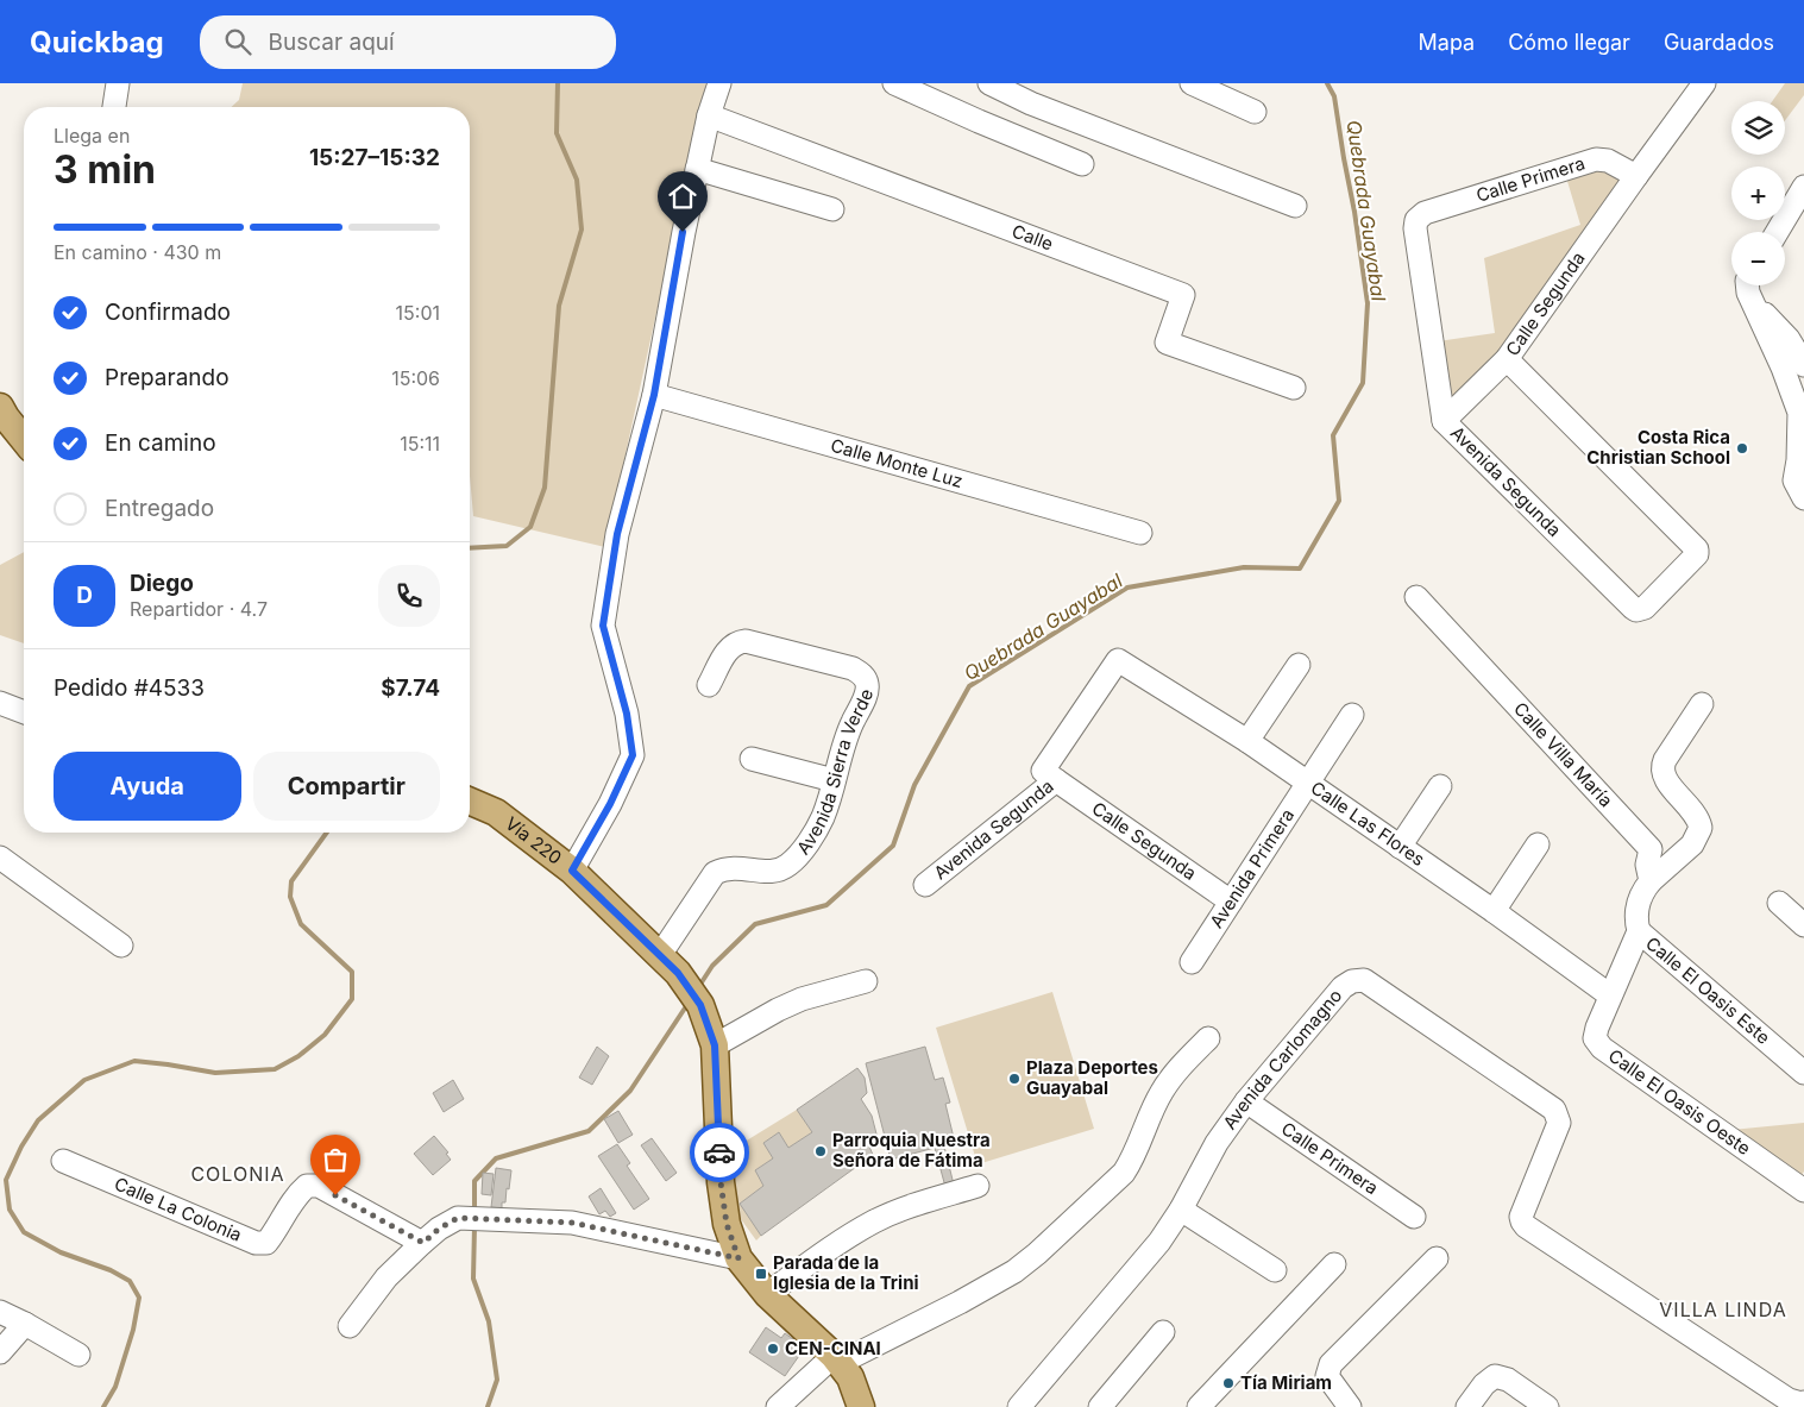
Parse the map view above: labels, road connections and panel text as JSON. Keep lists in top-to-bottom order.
{
  "streets": {
    "main road": ["Vía 220"],
    "street": [
      "Calle Primera",
      "Calle",
      "Calle Segunda",
      "Calle Monte Luz",
      "Avenida Segunda",
      "Calle Villa María",
      "Avenida Sierra Verde",
      "Calle Las Flores",
      "Avenida Primera",
      "Calle El Oasis Este",
      "Avenida Carlomagno",
      "Calle El Oasis Oeste",
      "Calle La Colonia"
    ]
  },
  "crossings": [
    ["Calle Primera", "Calle Segunda"],
    ["Calle Primera", "Avenida Segunda"],
    ["Calle Primera", "Avenida Carlomagno"],
    ["Calle Segunda", "Avenida Segunda"],
    ["Calle Segunda", "Avenida Primera"],
    ["Avenida Segunda", "Calle Las Flores"],
    ["Calle Villa María", "Calle El Oasis Este"],
    ["Avenida Sierra Verde", "Vía 220"],
    ["Calle Las Flores", "Avenida Primera"],
    ["Calle Las Flores", "Calle El Oasis Este"],
    ["Calle Las Flores", "Calle El Oasis Oeste"],
    ["Calle El Oasis Este", "Calle El Oasis Oeste"]
  ],
  "districts": ["COLONIA", "VILLA LINDA"],
  "water": ["Quebrada Guayabal"],
  "places": {
    "other": [
      "Costa Rica Christian School",
      "Plaza Deportes Guayabal",
      "Parroquia Nuestra Señora de Fátima",
      "CEN-CINAI",
      "Tía Miriam"
    ],
    "transit": ["Parada de la Iglesia de la Trini"]
  },
  "page": {
    "header": "Quickbag",
    "search": "Buscar aquí",
    "nav": ["Mapa", "Cómo llegar", "Guardados"],
    "map_buttons": ["+", "−"],
    "heading": ["3 min", "Llega en", "15:27–15:32"],
    "panel": [
      "Diego",
      "Repartidor · 4.7",
      "Pedido #4533",
      "$7.74"
    ],
    "bar": "En camino · 430 m",
    "list": [
      ["Confirmado", "15:01"],
      ["Preparando", "15:06"],
      ["En camino", "15:11"],
      "Entregado"
    ],
    "round": "D",
    "buttons": ["Ayuda", "Compartir"]
  }
}
